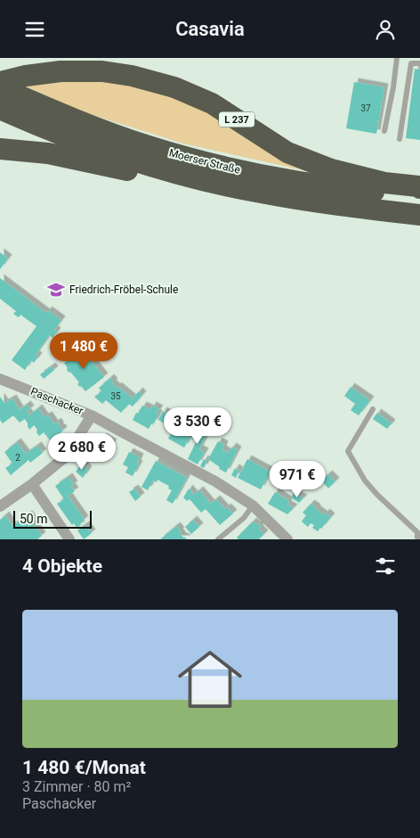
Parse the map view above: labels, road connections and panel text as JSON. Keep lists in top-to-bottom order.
{
  "streets": {
    "highway": ["L 237", "Moerser Straße"],
    "street": ["Paschacker"]
  },
  "places": {
    "school or university": ["Friedrich-Fröbel-Schule"]
  },
  "house_numbers": ["37", "35", "2"],
  "scale_bar": "50 m",
  "page": {
    "header": "Casavia",
    "price": [
      "1 480 €",
      "3 530 €",
      "2 680 €",
      "971 €"
    ],
    "scale": "50 m",
    "heading": "4 Objekte",
    "list": [
      {
        "name": "1 480 €/Monat",
        "note": "3 Zimmer · 80 m² · Paschacker"
      }
    ]
  }
}
